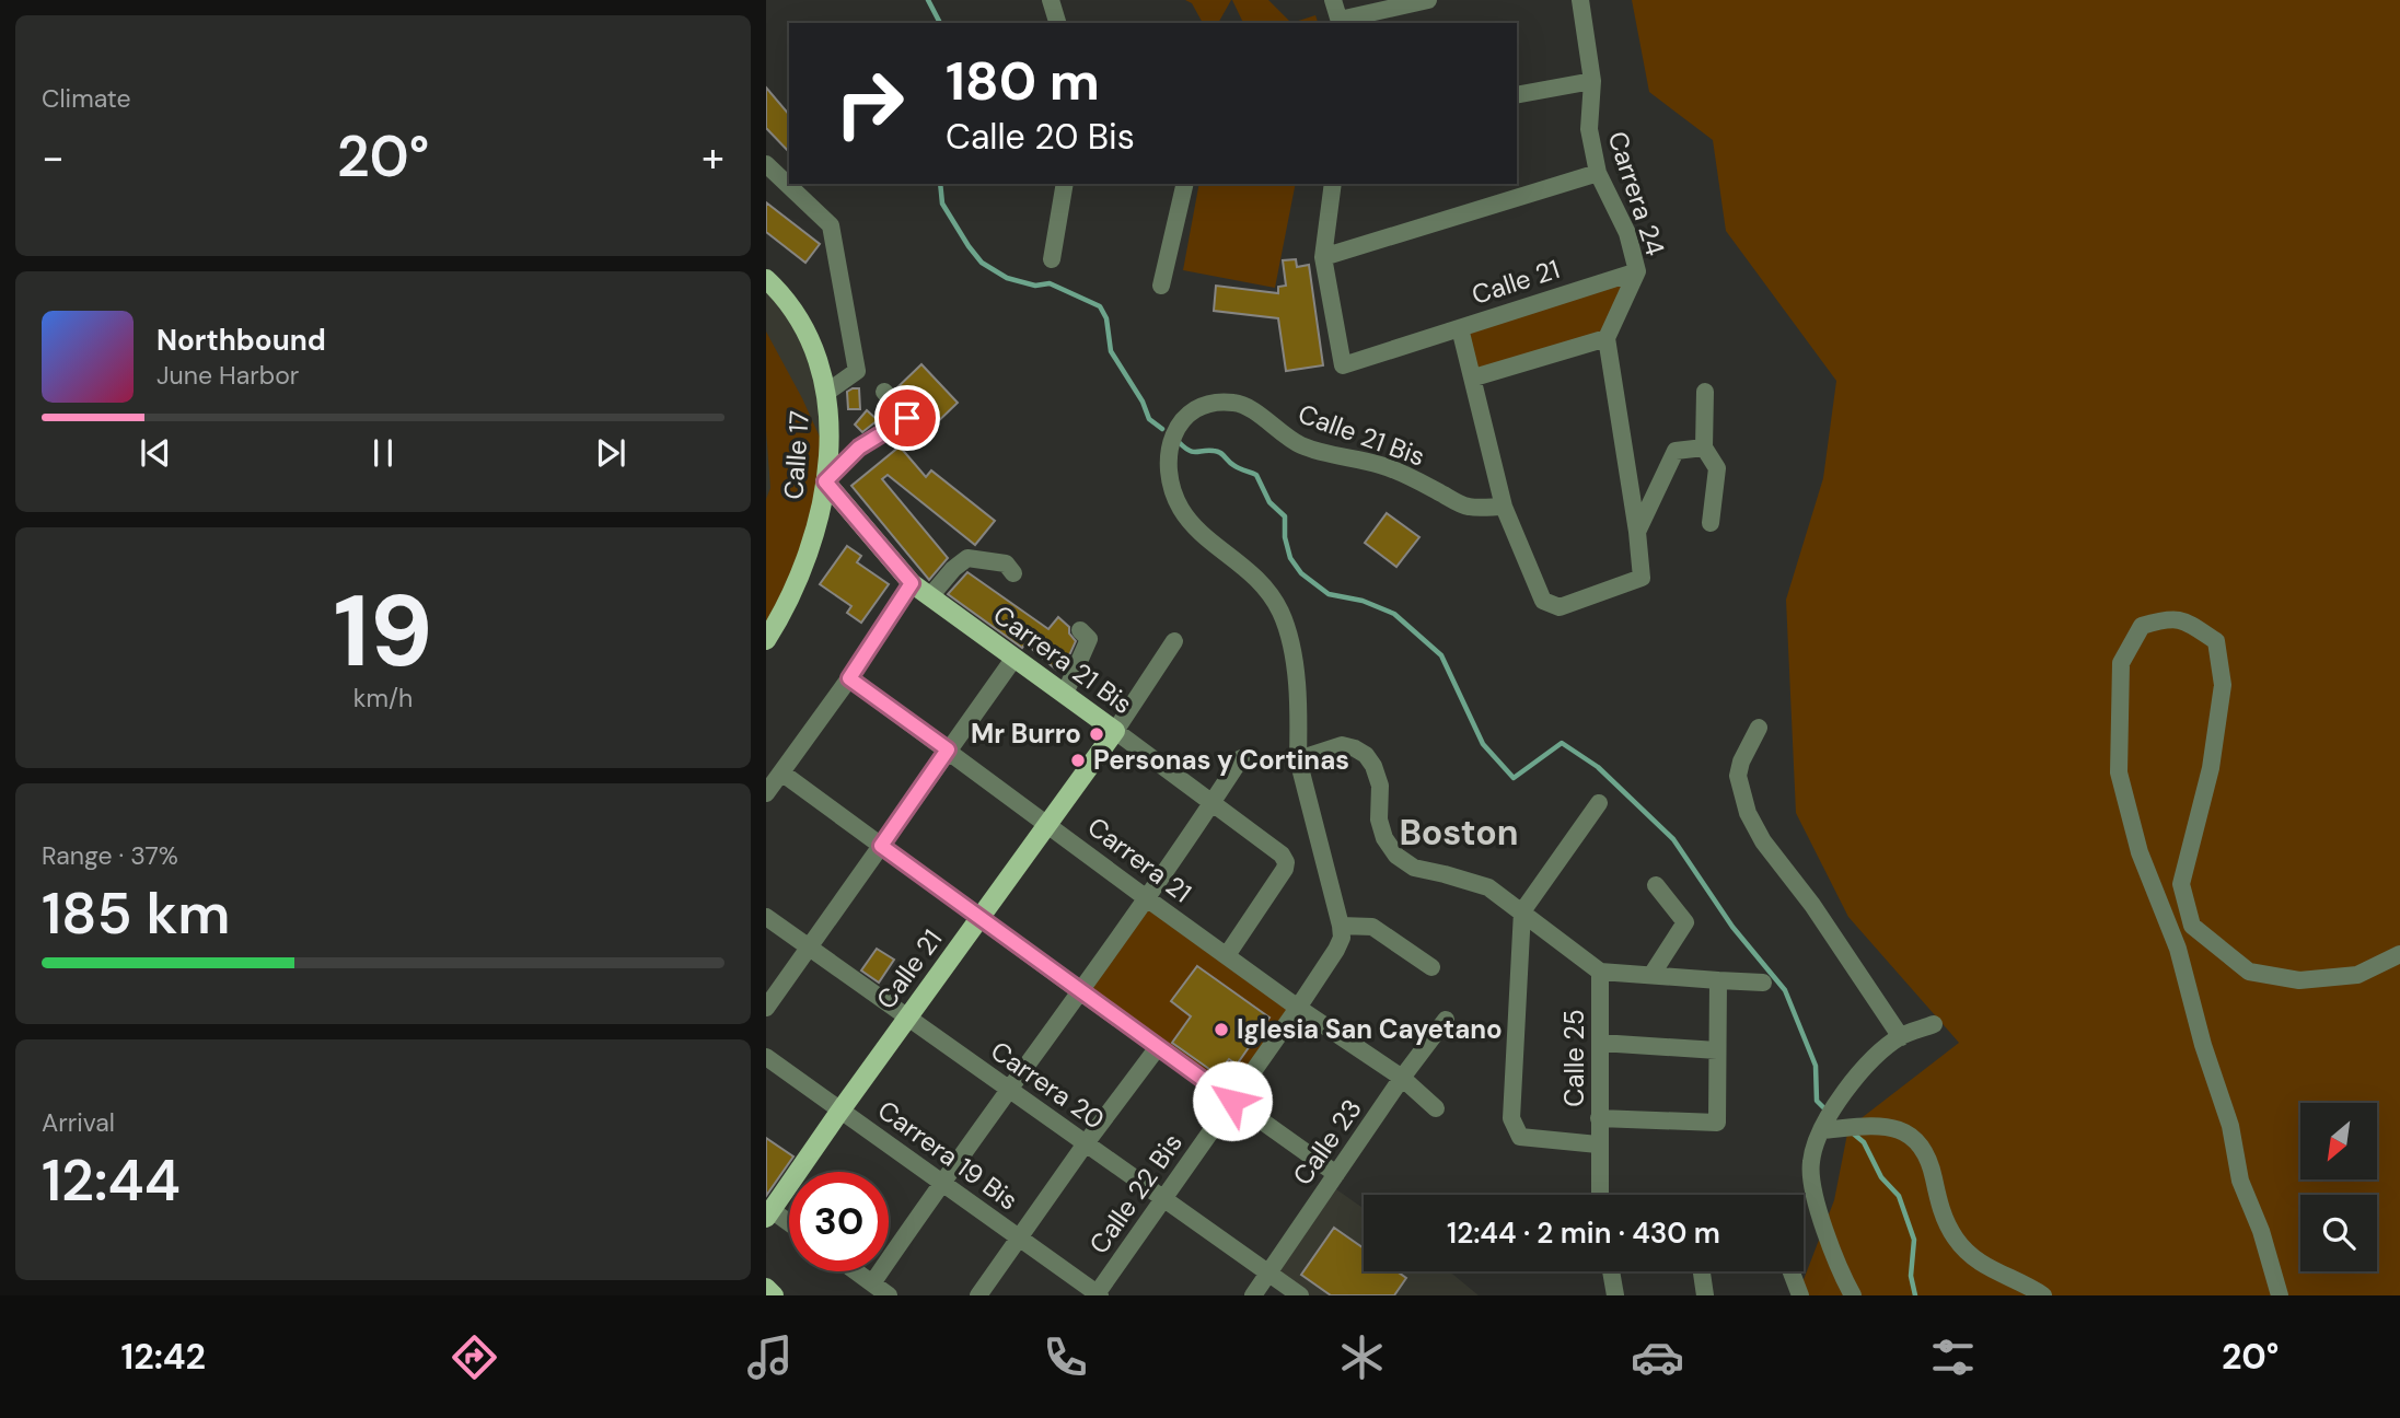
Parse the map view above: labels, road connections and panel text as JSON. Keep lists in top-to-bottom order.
{
  "streets": {
    "main road": ["Calle 21", "Calle 17", "Carrera 21 Bis"],
    "street": [
      "Carrera 24",
      "Calle 21 Bis",
      "Carrera 21",
      "Calle 25",
      "Carrera 20",
      "Calle 23",
      "Carrera 19 Bis",
      "Calle 22 Bis"
    ]
  },
  "crossings": [
    ["Carrera 24", "Calle 21"],
    ["Calle 21", "Calle 21 Bis"],
    ["Calle 21", "Carrera 21 Bis"],
    ["Calle 21", "Carrera 21"],
    ["Calle 21", "Carrera 20"],
    ["Calle 21", "Carrera 19 Bis"],
    ["Calle 21 Bis", "Calle 22 Bis"],
    ["Calle 17", "Carrera 21 Bis"],
    ["Carrera 21 Bis", "Carrera 21"],
    ["Carrera 21", "Calle 23"],
    ["Carrera 21", "Calle 22 Bis"],
    ["Carrera 20", "Calle 23"],
    ["Carrera 20", "Calle 22 Bis"],
    ["Carrera 19 Bis", "Calle 22 Bis"]
  ],
  "districts": ["Boston"],
  "places": ["Mr Burro", "Personas y Cortinas", "Iglesia San Cayetano"],
  "north": "bottom left",
  "page": {
    "tile": [
      "Climate",
      ["19", "km/h"],
      ["Range · 37%", "185 km"],
      ["Arrival", "12:44"]
    ],
    "turn": ["180 m", "Calle 20 Bis"],
    "heat": ["−", "20°", "+"],
    "song": ["Northbound", "June Harbor"],
    "limit": "30",
    "trip": "12:44 · 2 min · 430 m",
    "tabs": ["12:42", "20°"]
  }
}
